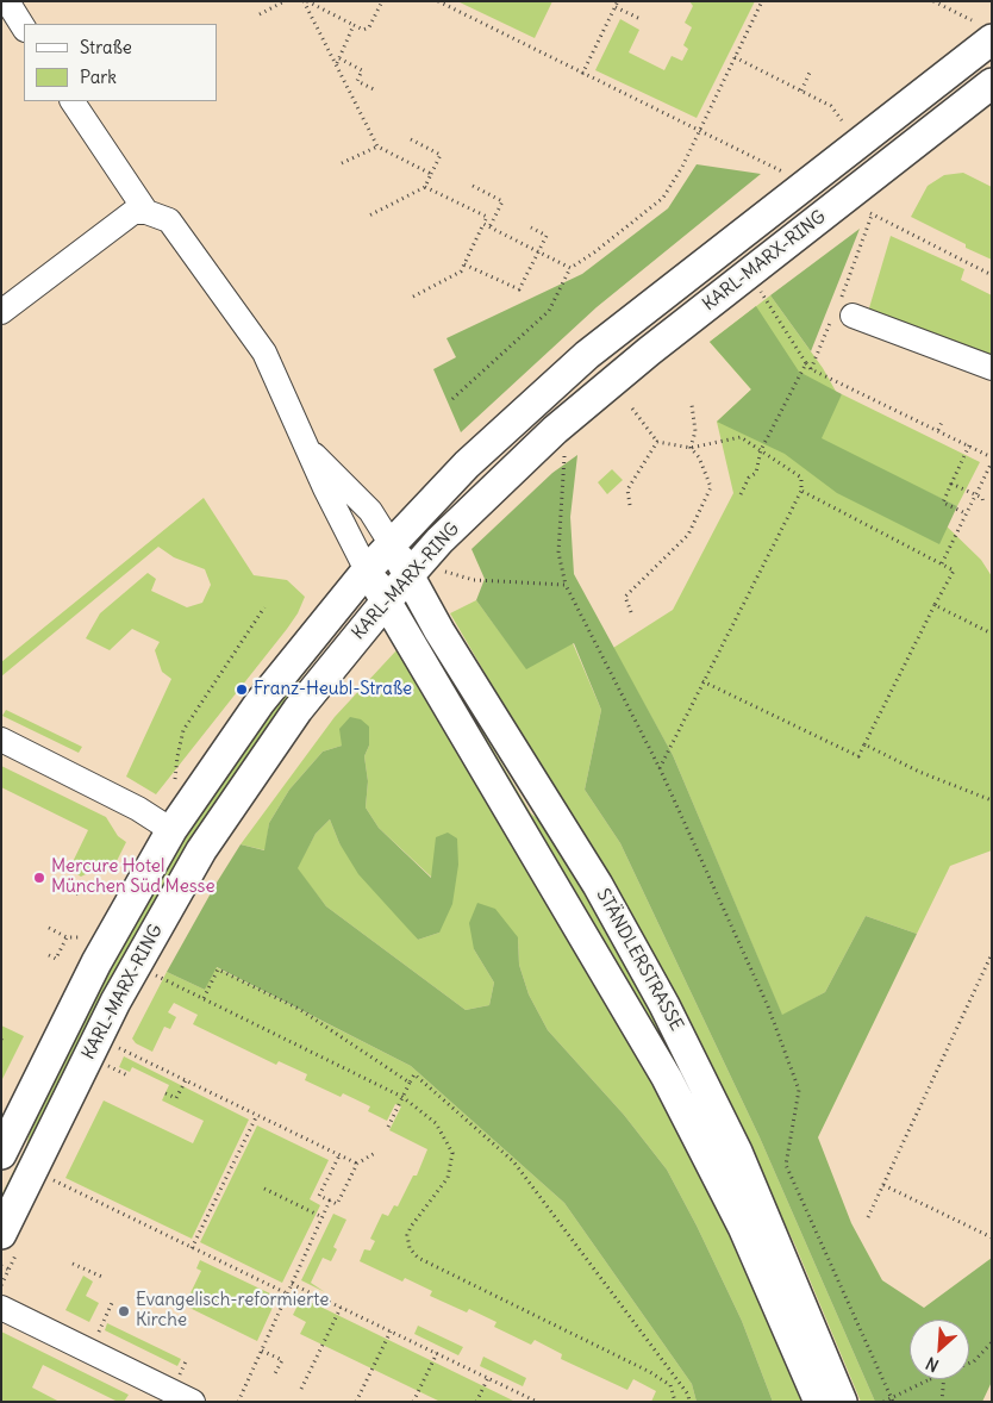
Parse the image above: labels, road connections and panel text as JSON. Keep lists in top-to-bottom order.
{
  "streets": {
    "main road": ["KARL-MARX-RING", "STÄNDLERSTRASSE"]
  },
  "crossings": [
    ["KARL-MARX-RING", "STÄNDLERSTRASSE"]
  ],
  "places": ["Franz-Heubl-Straße", "Mercure Hotel München Süd Messe", "Evangelisch-reformierte Kirche"],
  "legend": ["Straße", "Park"],
  "north": "bottom left"
}
